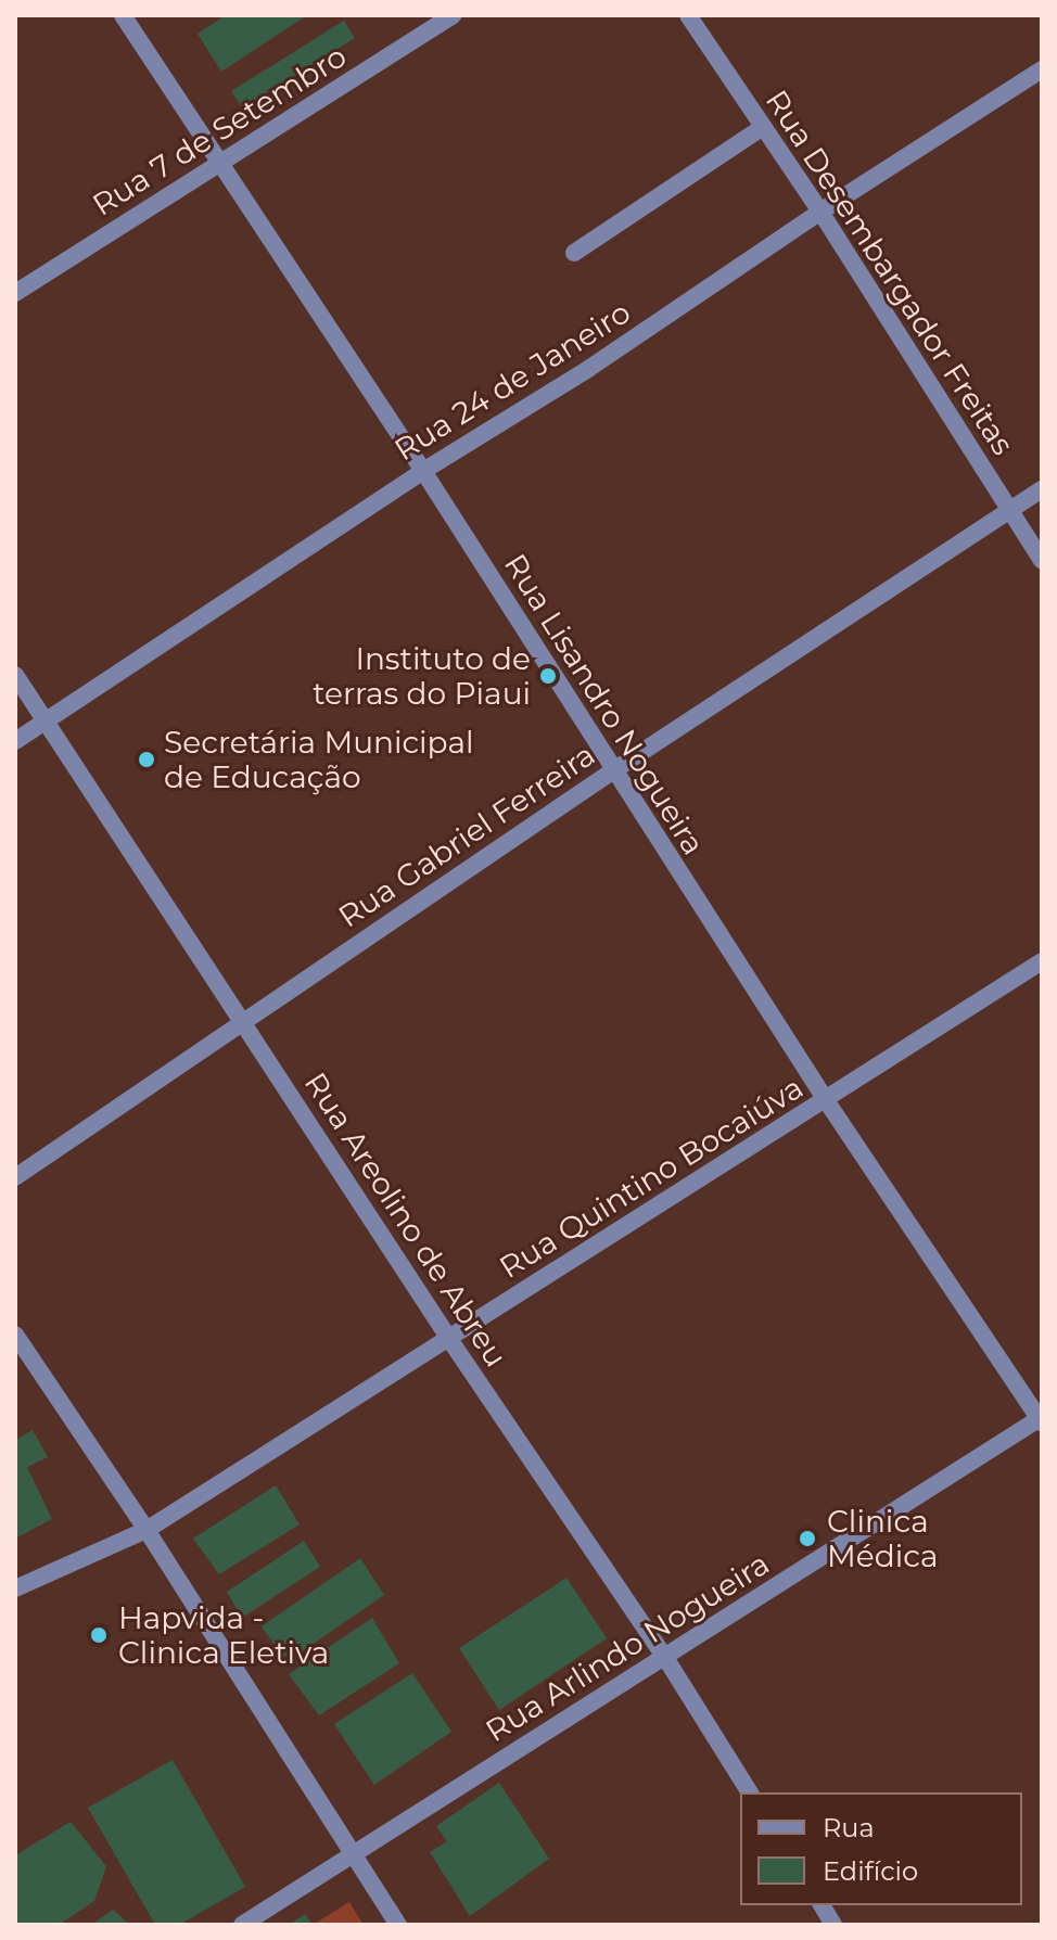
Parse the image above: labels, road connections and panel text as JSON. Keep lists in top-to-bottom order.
{
  "streets": {
    "street": [
      "Rua 7 de Setembro",
      "Rua Desembargador Freitas",
      "Rua 24 de Janeiro",
      "Rua Lisandro Nogueira",
      "Rua Gabriel Ferreira",
      "Rua Quintino Bocaiúva",
      "Rua Areolino de Abreu",
      "Rua Arlindo Nogueira"
    ]
  },
  "crossings": [
    ["Rua 7 de Setembro", "Rua Lisandro Nogueira"],
    ["Rua Desembargador Freitas", "Rua 24 de Janeiro"],
    ["Rua Desembargador Freitas", "Rua Gabriel Ferreira"],
    ["Rua 24 de Janeiro", "Rua Lisandro Nogueira"],
    ["Rua 24 de Janeiro", "Rua Areolino de Abreu"],
    ["Rua Lisandro Nogueira", "Rua Gabriel Ferreira"],
    ["Rua Lisandro Nogueira", "Rua Quintino Bocaiúva"],
    ["Rua Lisandro Nogueira", "Rua Arlindo Nogueira"],
    ["Rua Gabriel Ferreira", "Rua Areolino de Abreu"],
    ["Rua Quintino Bocaiúva", "Rua Areolino de Abreu"],
    ["Rua Areolino de Abreu", "Rua Arlindo Nogueira"]
  ],
  "places": [
    "Instituto de terras do Piaui",
    "Secretária Municipal de Educação",
    "Clinica Médica",
    "Hapvida - Clinica Eletiva"
  ],
  "legend": ["Rua", "Edifício"]
}
